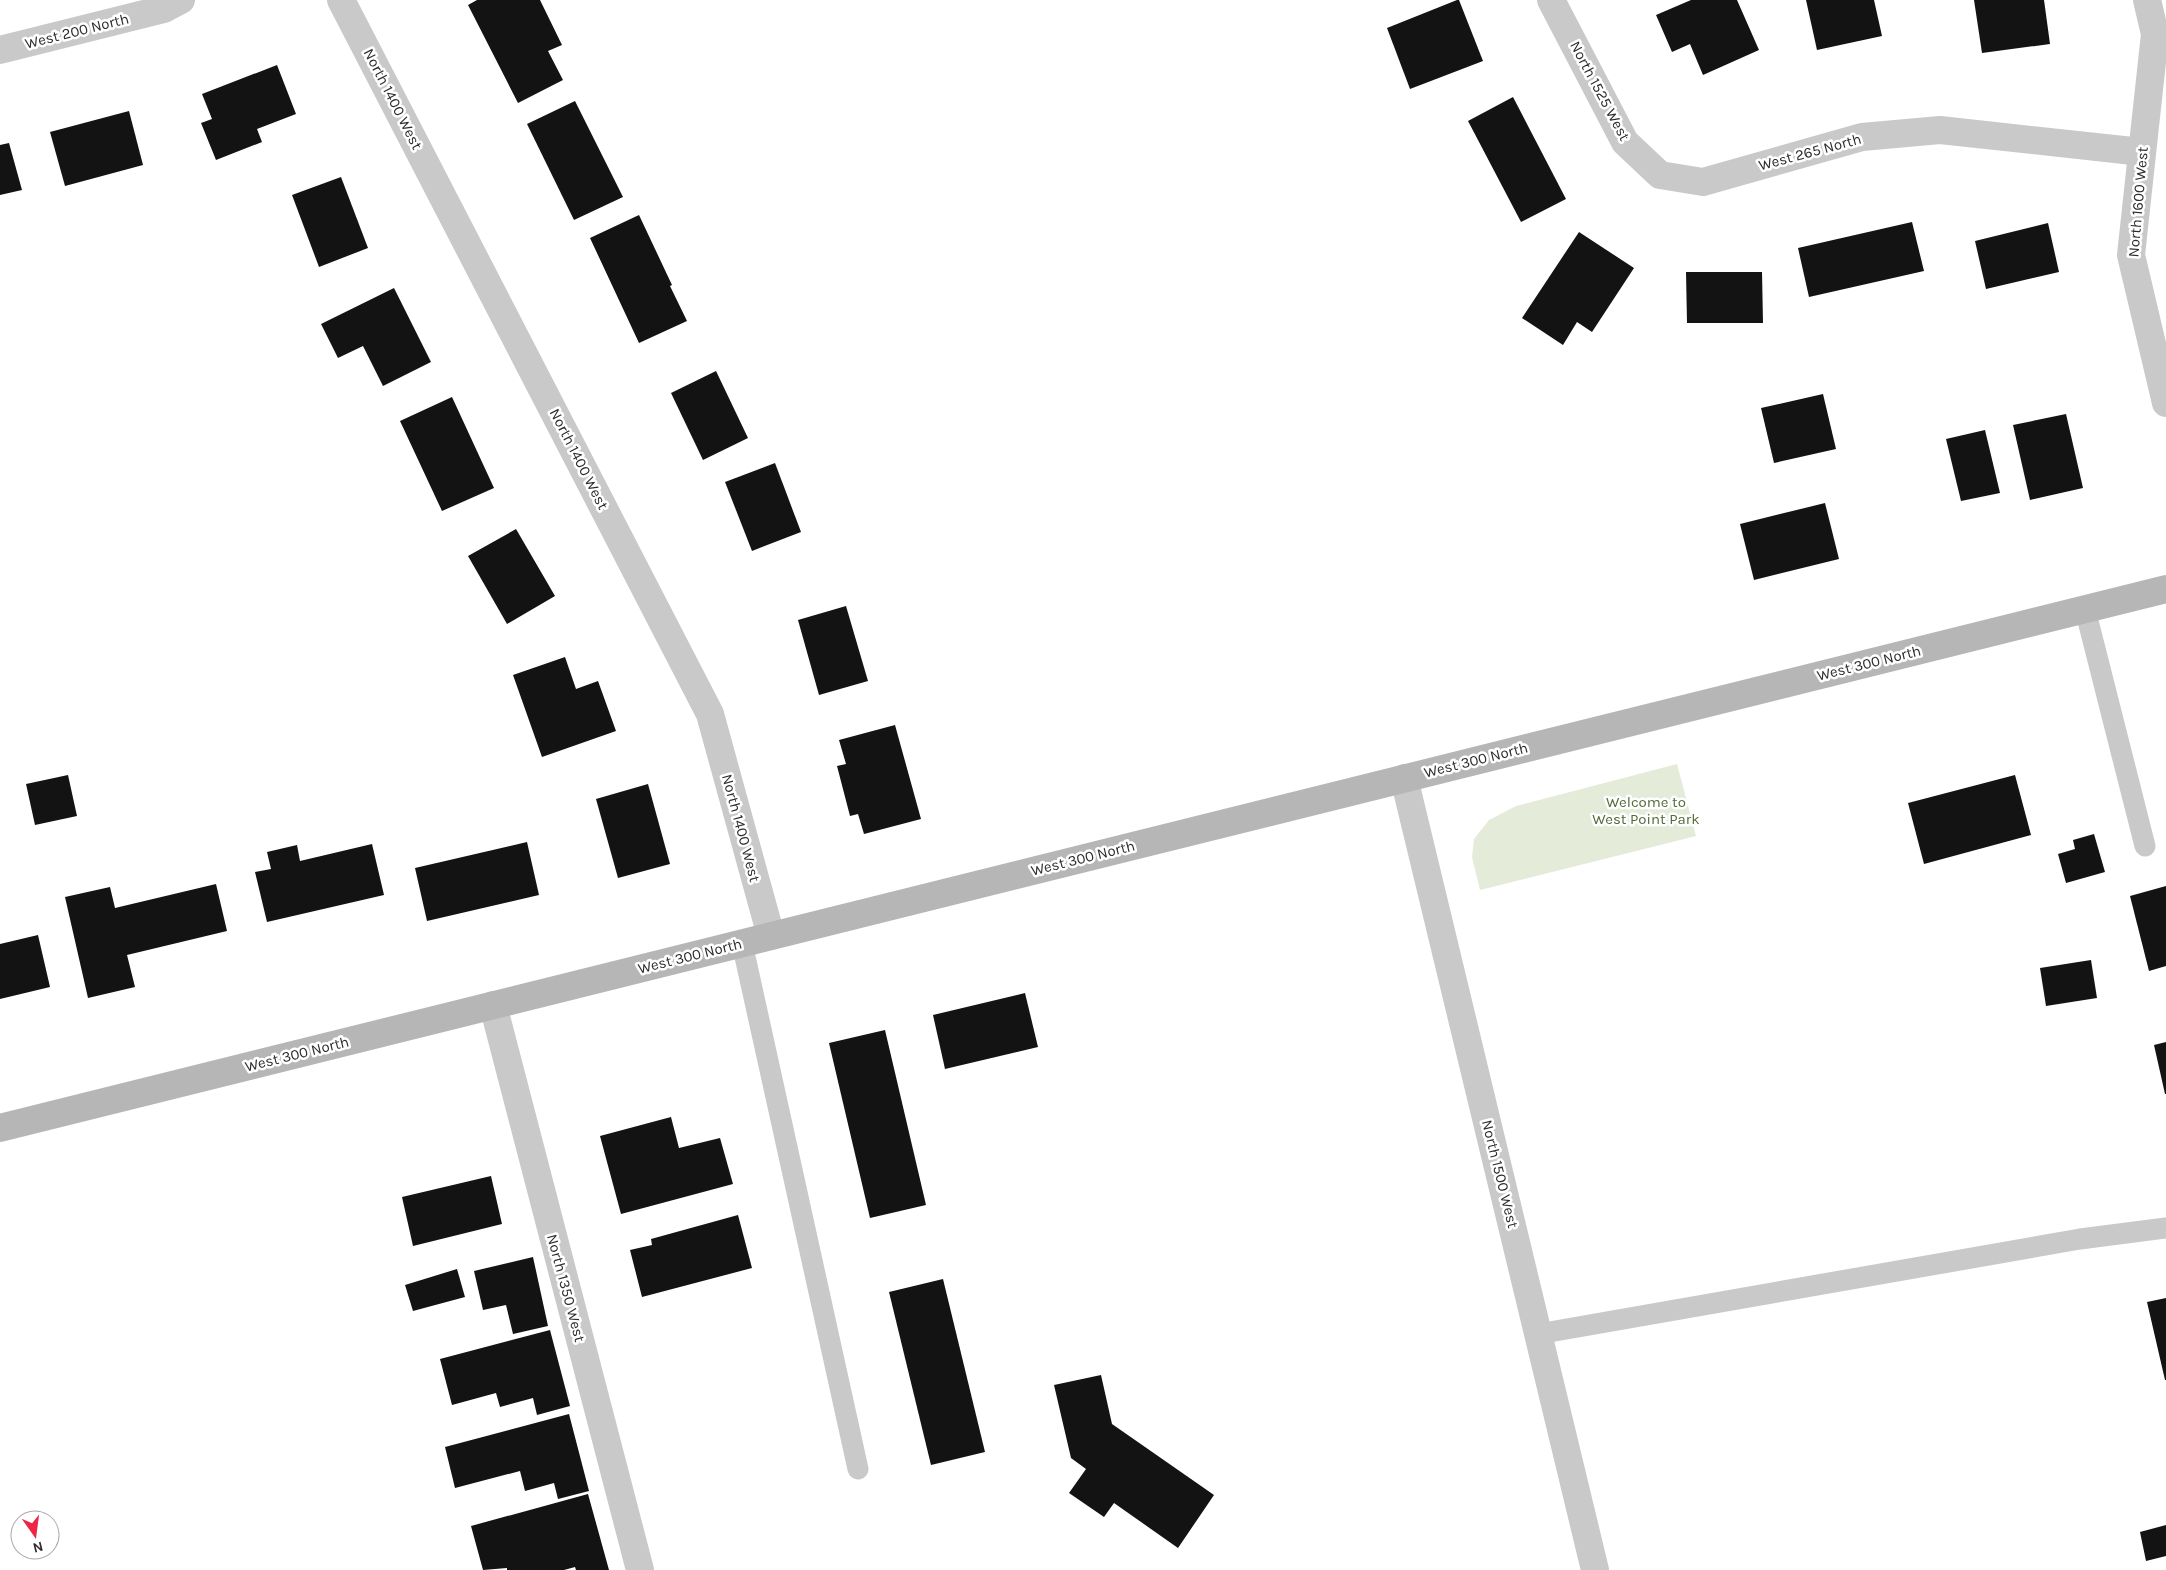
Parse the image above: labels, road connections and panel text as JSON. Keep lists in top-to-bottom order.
{
  "streets": {
    "main road": ["West 300 North"],
    "street": [
      "West 200 North",
      "North 1525 West",
      "North 1400 West",
      "West 265 North",
      "North 1600 West",
      "North 1500 West",
      "North 1350 West"
    ]
  },
  "crossings": [
    ["North 1525 West", "West 265 North"],
    ["North 1400 West", "West 300 North"],
    ["West 265 North", "North 1600 West"],
    ["West 300 North", "North 1500 West"],
    ["West 300 North", "North 1350 West"]
  ],
  "parks": ["Welcome to West Point Park"],
  "north": "bottom"
}
